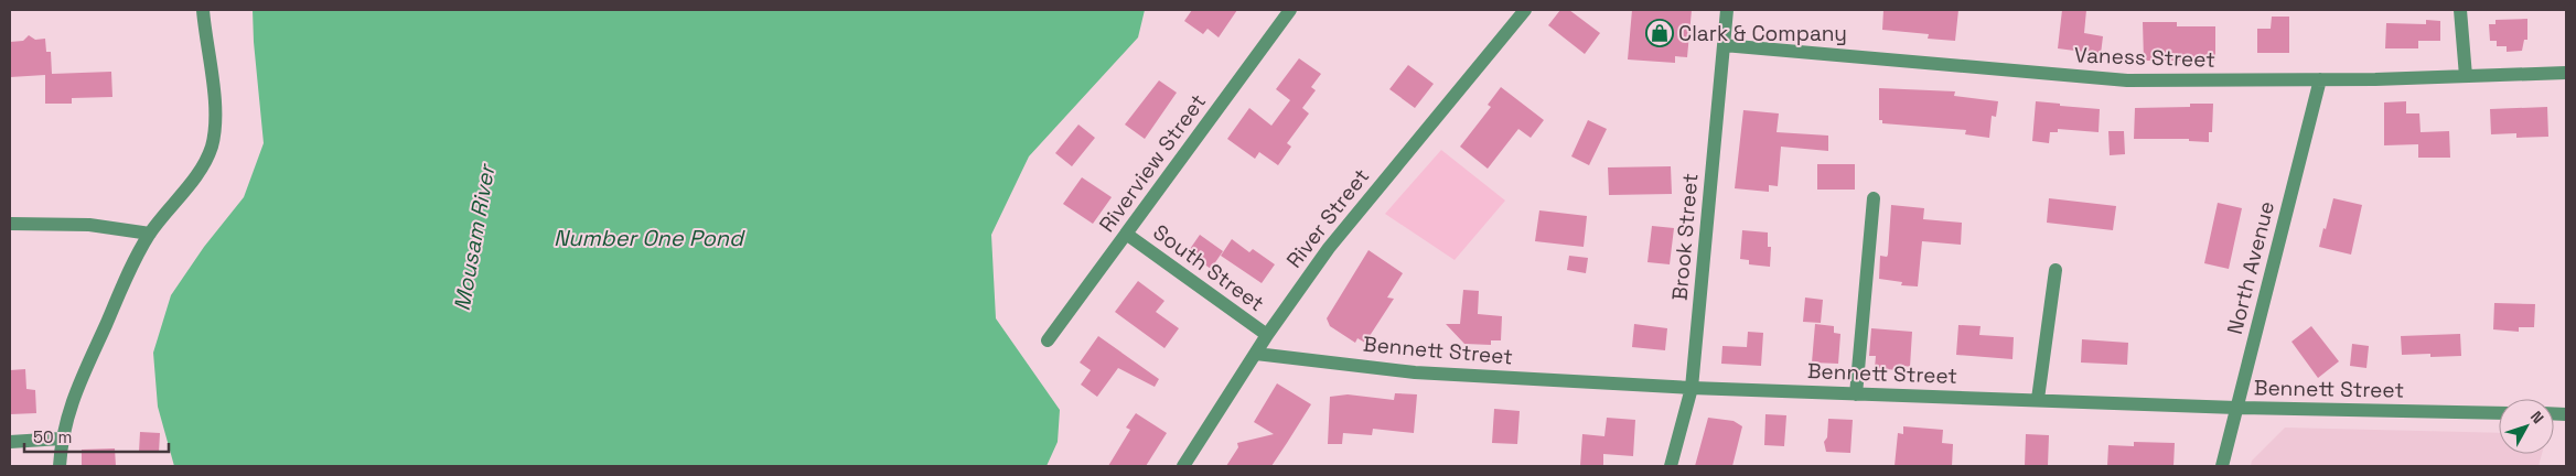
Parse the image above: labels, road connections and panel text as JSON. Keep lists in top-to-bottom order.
{
  "streets": {
    "street": [
      "Vaness Street",
      "Riverview Street",
      "River Street",
      "Brook Street",
      "South Street",
      "North Avenue",
      "Bennett Street"
    ]
  },
  "crossings": [
    ["Vaness Street", "Brook Street"],
    ["Vaness Street", "North Avenue"],
    ["Riverview Street", "South Street"],
    ["River Street", "South Street"],
    ["River Street", "Bennett Street"],
    ["Brook Street", "Bennett Street"],
    ["North Avenue", "Bennett Street"]
  ],
  "water": ["Mousam River", "Number One Pond"],
  "places": {
    "shop": ["Clark & Company"]
  },
  "scale_bar": "50 m",
  "north": "top right"
}
